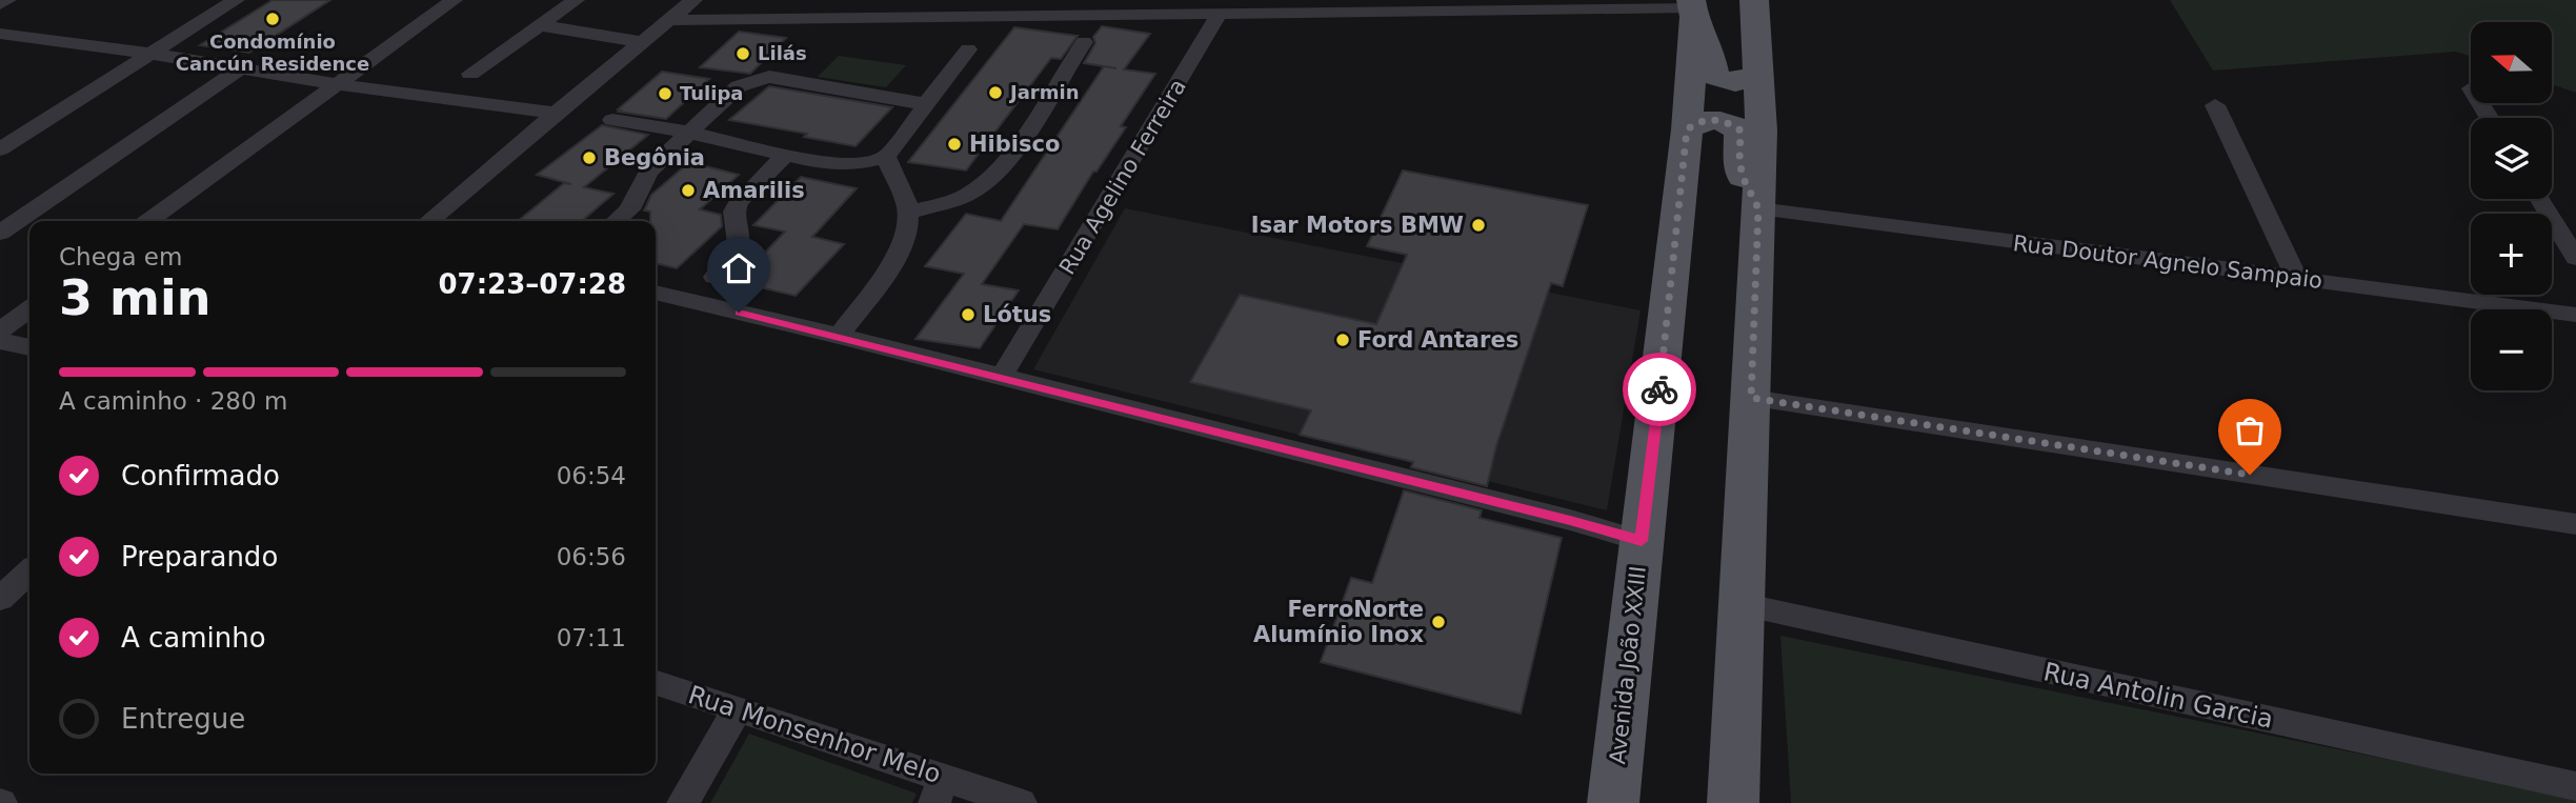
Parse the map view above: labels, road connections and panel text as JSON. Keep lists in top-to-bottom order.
{
  "streets": {
    "main road": ["Avenida João XXIII"],
    "street": [
      "Rua Agelino Ferreira",
      "Rua Doutor Agnelo Sampaio",
      "Rua Antolin Garcia",
      "Rua Monsenhor Melo"
    ]
  },
  "places": [
    "Condomínio Cancún Residence",
    "Lilás",
    "Jarmin",
    "Tulipa",
    "Hibisco",
    "Begônia",
    "Amarilis",
    "Isar Motors BMW",
    "Lótus",
    "Ford Antares",
    "FerroNorte Alumínio Inox"
  ],
  "north": "left",
  "page": {
    "map_buttons": ["+", "−"],
    "heading": ["3 min", "Chega em", "07:23–07:28"],
    "bar": "A caminho · 280 m",
    "list": [
      ["Confirmado", "06:54"],
      ["Preparando", "06:56"],
      ["A caminho", "07:11"],
      "Entregue"
    ]
  }
}
